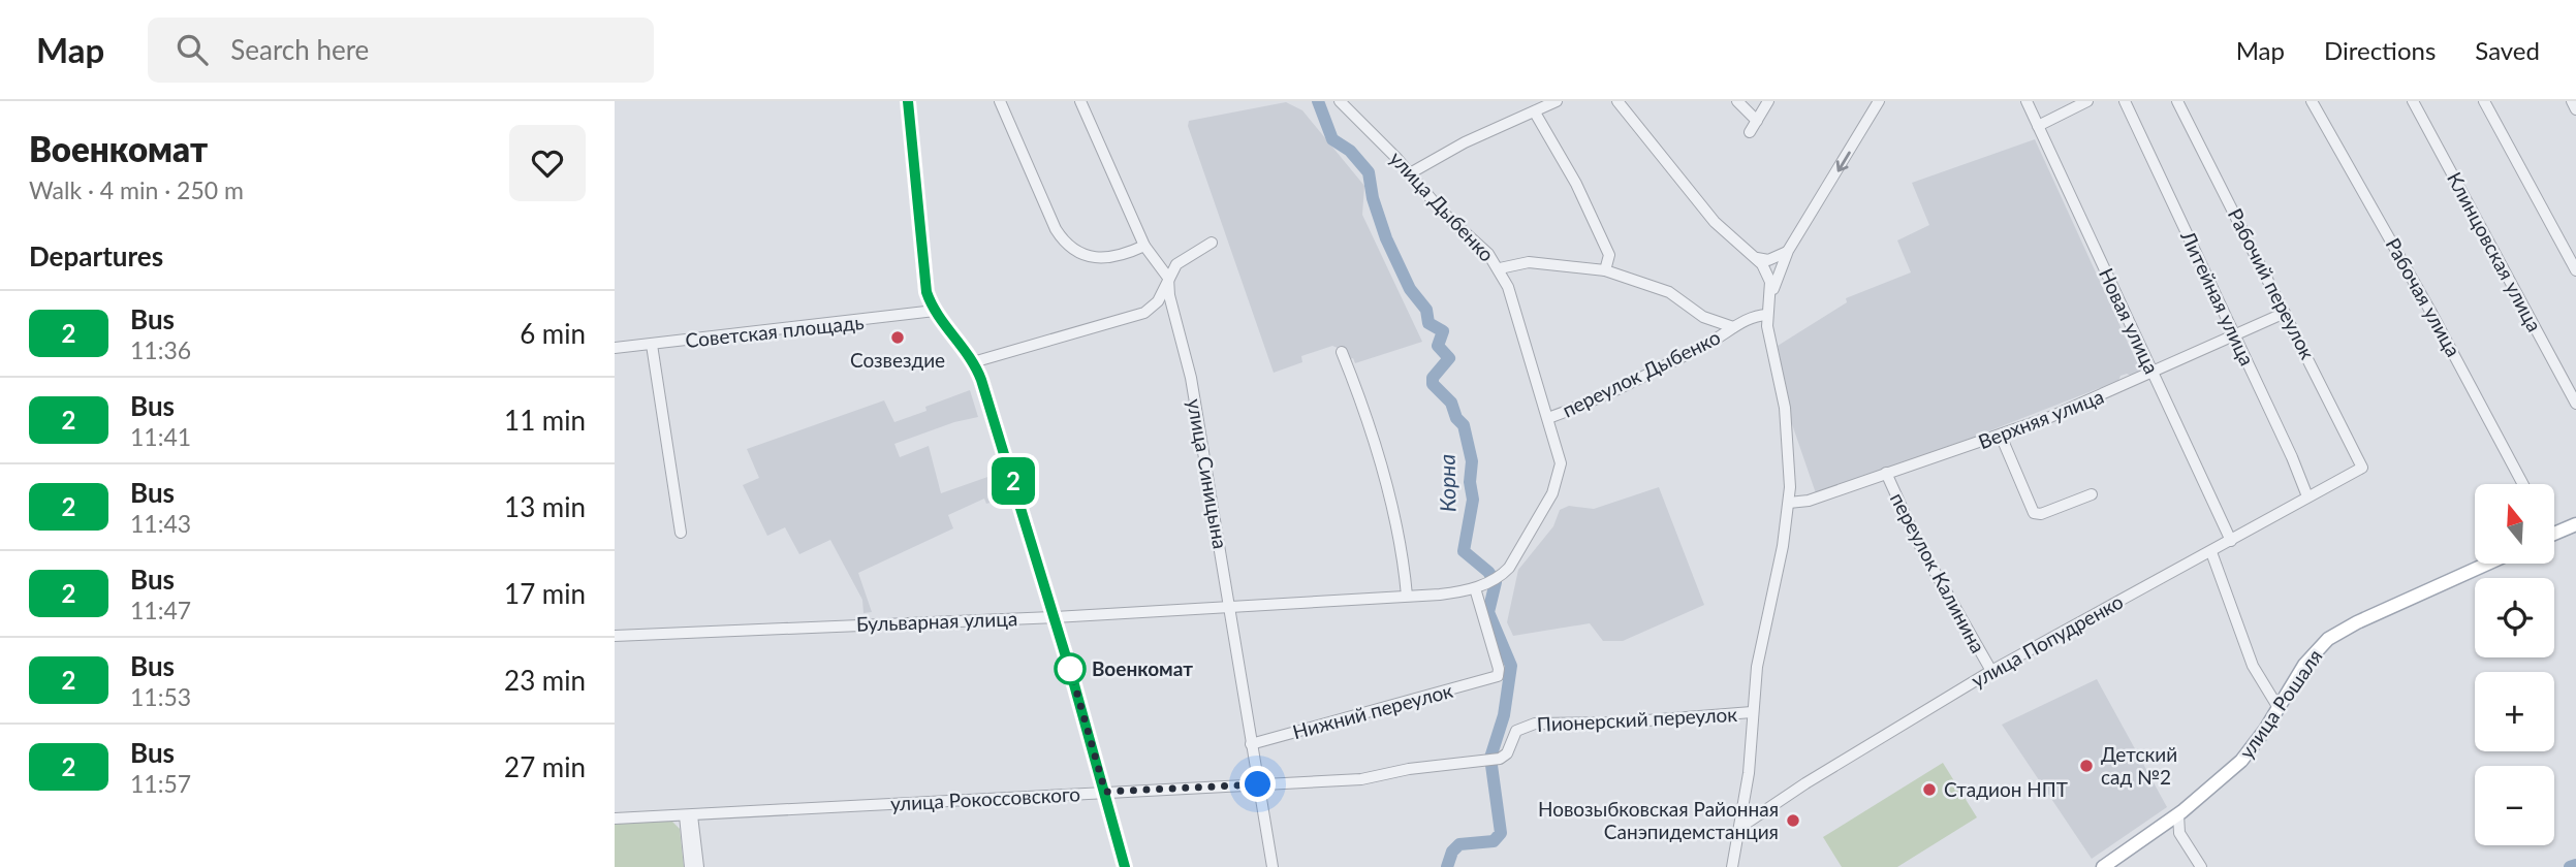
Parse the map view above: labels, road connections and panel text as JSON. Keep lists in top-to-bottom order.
{
  "streets": {
    "main road": ["улица Рошаля"],
    "street": [
      "улица Дыбенко",
      "Клинцовская улица",
      "Рабочий переулок",
      "Рабочая улица",
      "Литейная улица",
      "Новая улица",
      "Советская площадь",
      "переулок Дыбенко",
      "Верхняя улица",
      "улица Синицына",
      "переулок Калинина",
      "Бульварная улица",
      "улица Попудренко",
      "Нижний переулок",
      "Пионерский переулок",
      "улица Рокоссовского"
    ]
  },
  "crossings": [
    ["улица Дыбенко", "переулок Дыбенко"],
    ["улица Дыбенко", "Бульварная улица"],
    ["Рабочий переулок", "Верхняя улица"],
    ["Рабочий переулок", "улица Попудренко"],
    ["Литейная улица", "Верхняя улица"],
    ["Литейная улица", "улица Попудренко"],
    ["Новая улица", "Верхняя улица"],
    ["Новая улица", "улица Попудренко"],
    ["Верхняя улица", "переулок Калинина"],
    ["улица Синицына", "Бульварная улица"],
    ["улица Синицына", "Нижний переулок"],
    ["улица Синицына", "улица Рокоссовского"],
    ["переулок Калинина", "улица Попудренко"],
    ["Бульварная улица", "Нижний переулок"],
    ["Пионерский переулок", "улица Рокоссовского"]
  ],
  "water": ["Корна"],
  "places": [
    "Созвездие",
    "Военкомат",
    "Детский сад №2",
    "Стадион НПТ",
    "Новозыбковская Районная Санэпидемстанция"
  ],
  "lines": ["bus line 2"],
  "north": "top",
  "page": {
    "header": "Map",
    "search": "Search here",
    "nav": ["Map", "Directions", "Saved"],
    "heading": [
      ["Военкомат", "Walk · 4 min · 250 m"],
      "Departures"
    ],
    "on_map": "2",
    "list": [
      {
        "mark": "2",
        "name": "Bus",
        "note": "11:36",
        "value": "6 min"
      },
      {
        "mark": "2",
        "name": "Bus",
        "note": "11:41",
        "value": "11 min"
      },
      {
        "mark": "2",
        "name": "Bus",
        "note": "11:43",
        "value": "13 min"
      },
      {
        "mark": "2",
        "name": "Bus",
        "note": "11:47",
        "value": "17 min"
      },
      {
        "mark": "2",
        "name": "Bus",
        "note": "11:53",
        "value": "23 min"
      },
      {
        "mark": "2",
        "name": "Bus",
        "note": "11:57",
        "value": "27 min"
      }
    ],
    "map_buttons": ["+", "−"]
  }
}
